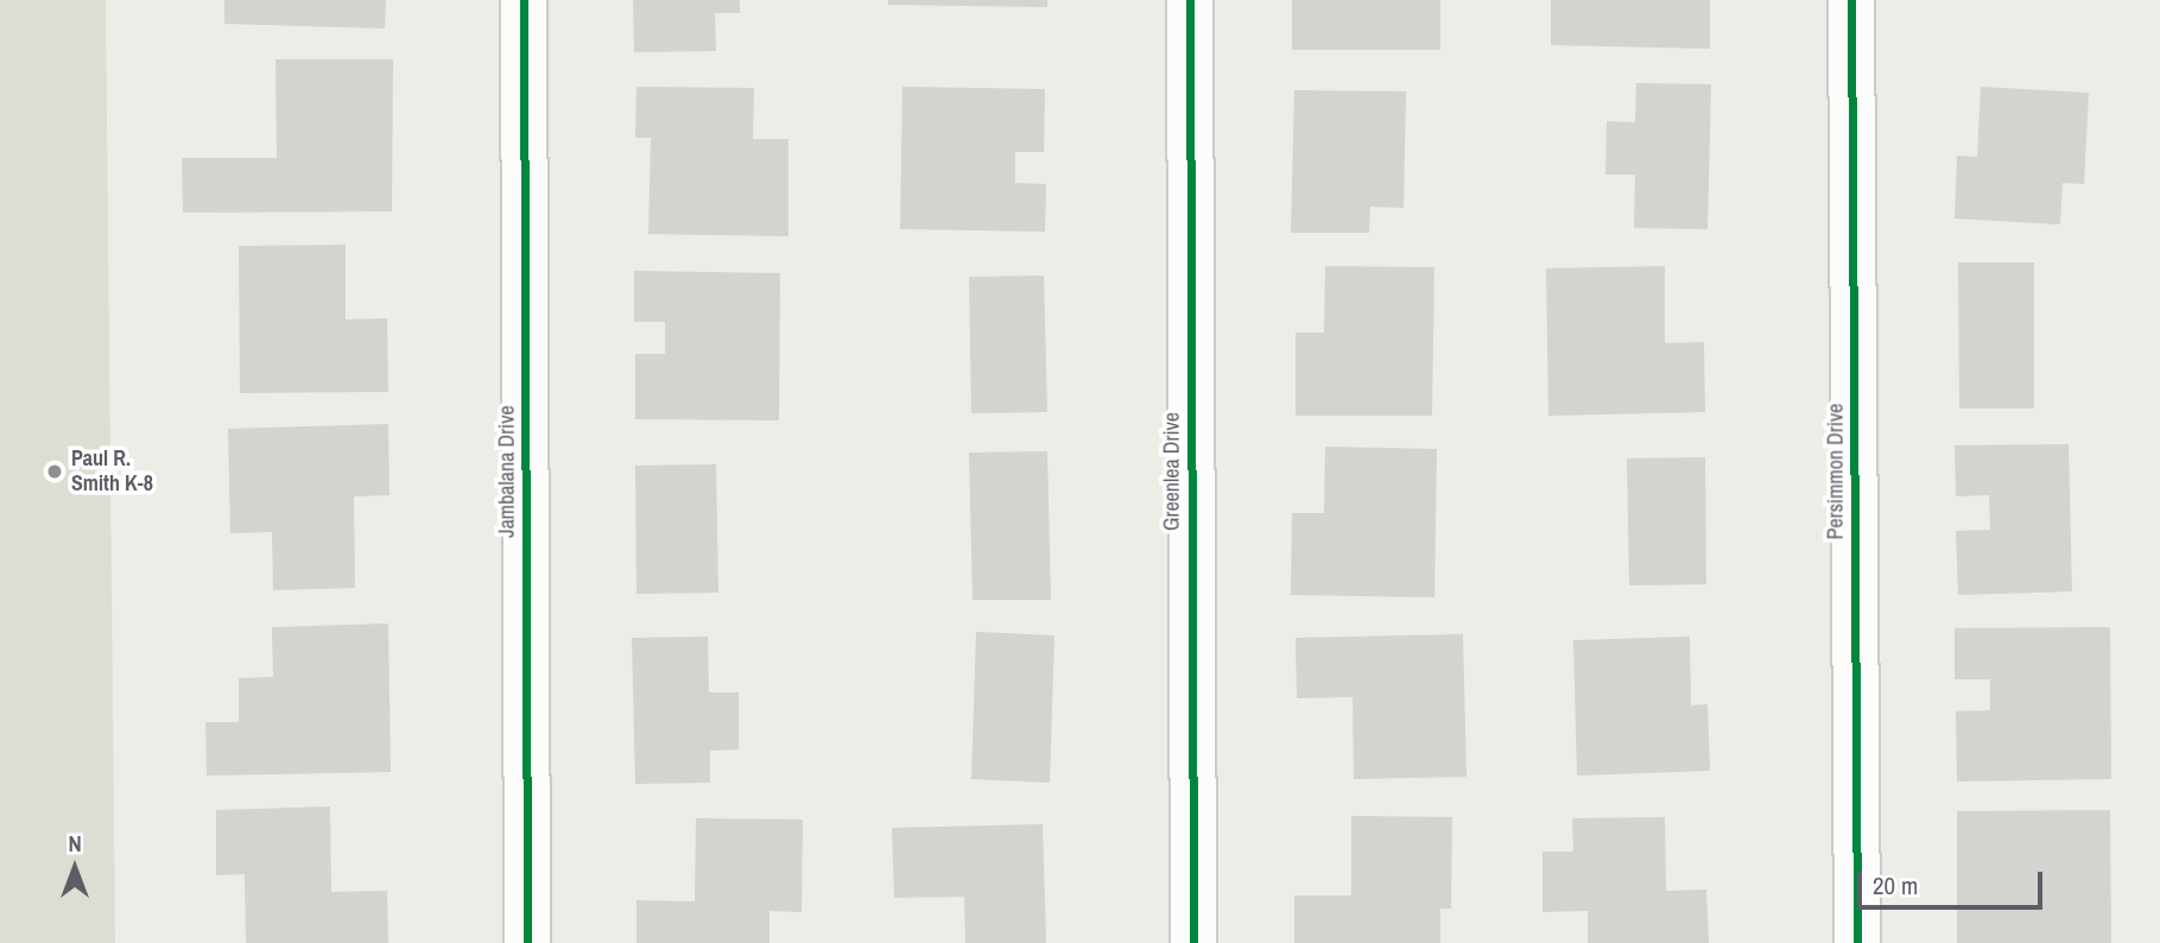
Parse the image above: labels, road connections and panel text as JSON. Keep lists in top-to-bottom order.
{
  "streets": {
    "street": ["Jambalana Drive", "Greenlea Drive", "Persimmon Drive"]
  },
  "places": ["Paul R. Smith K-8"],
  "scale_bar": "20 m",
  "north": "top"
}
